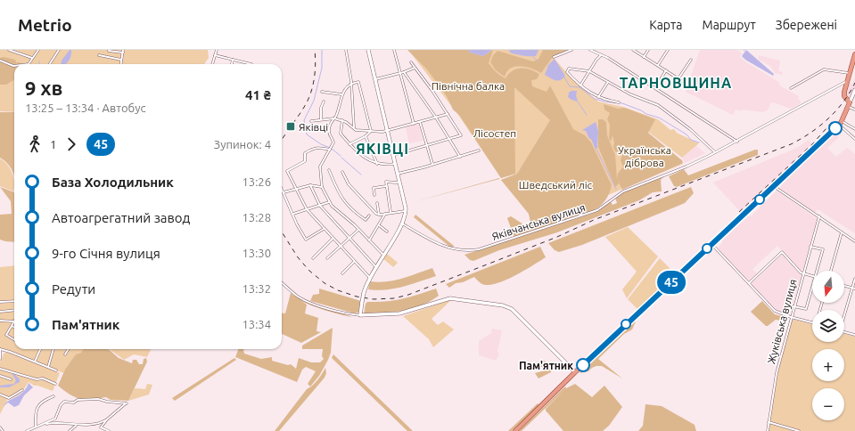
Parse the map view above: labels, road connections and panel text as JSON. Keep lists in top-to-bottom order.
{
  "streets": {
    "street": ["Яківчанська вулиця", "Жуківська вулиця"]
  },
  "districts": ["ТАРНОВЩИНА", "ЯКІВЦІ"],
  "parks": [
    "Північна балка",
    "Лісостеп",
    "Українська діброва",
    "Шведський ліс"
  ],
  "places": {
    "transit": ["Яківці"],
    "other": ["Пам'ятник"]
  },
  "lines": ["bus line 45"],
  "north": "bottom",
  "page": {
    "header": "Metrio",
    "nav": ["Карта", "Маршрут", "Збережені"],
    "on_map": "45",
    "heading": ["9 хв", "13:25 – 13:34 · Автобус", "41 ₴"],
    "legs": ["1", "45", "Зупинок: 4"],
    "list": [
      {
        "name": "База Холодильник",
        "value": "13:26"
      },
      {
        "name": "Автоагрегатний завод",
        "value": "13:28"
      },
      {
        "name": "9-го Січня вулиця",
        "value": "13:30"
      },
      {
        "name": "Редути",
        "value": "13:32"
      },
      {
        "name": "Пам'ятник",
        "value": "13:34"
      }
    ],
    "map_buttons": ["+", "−"]
  }
}
